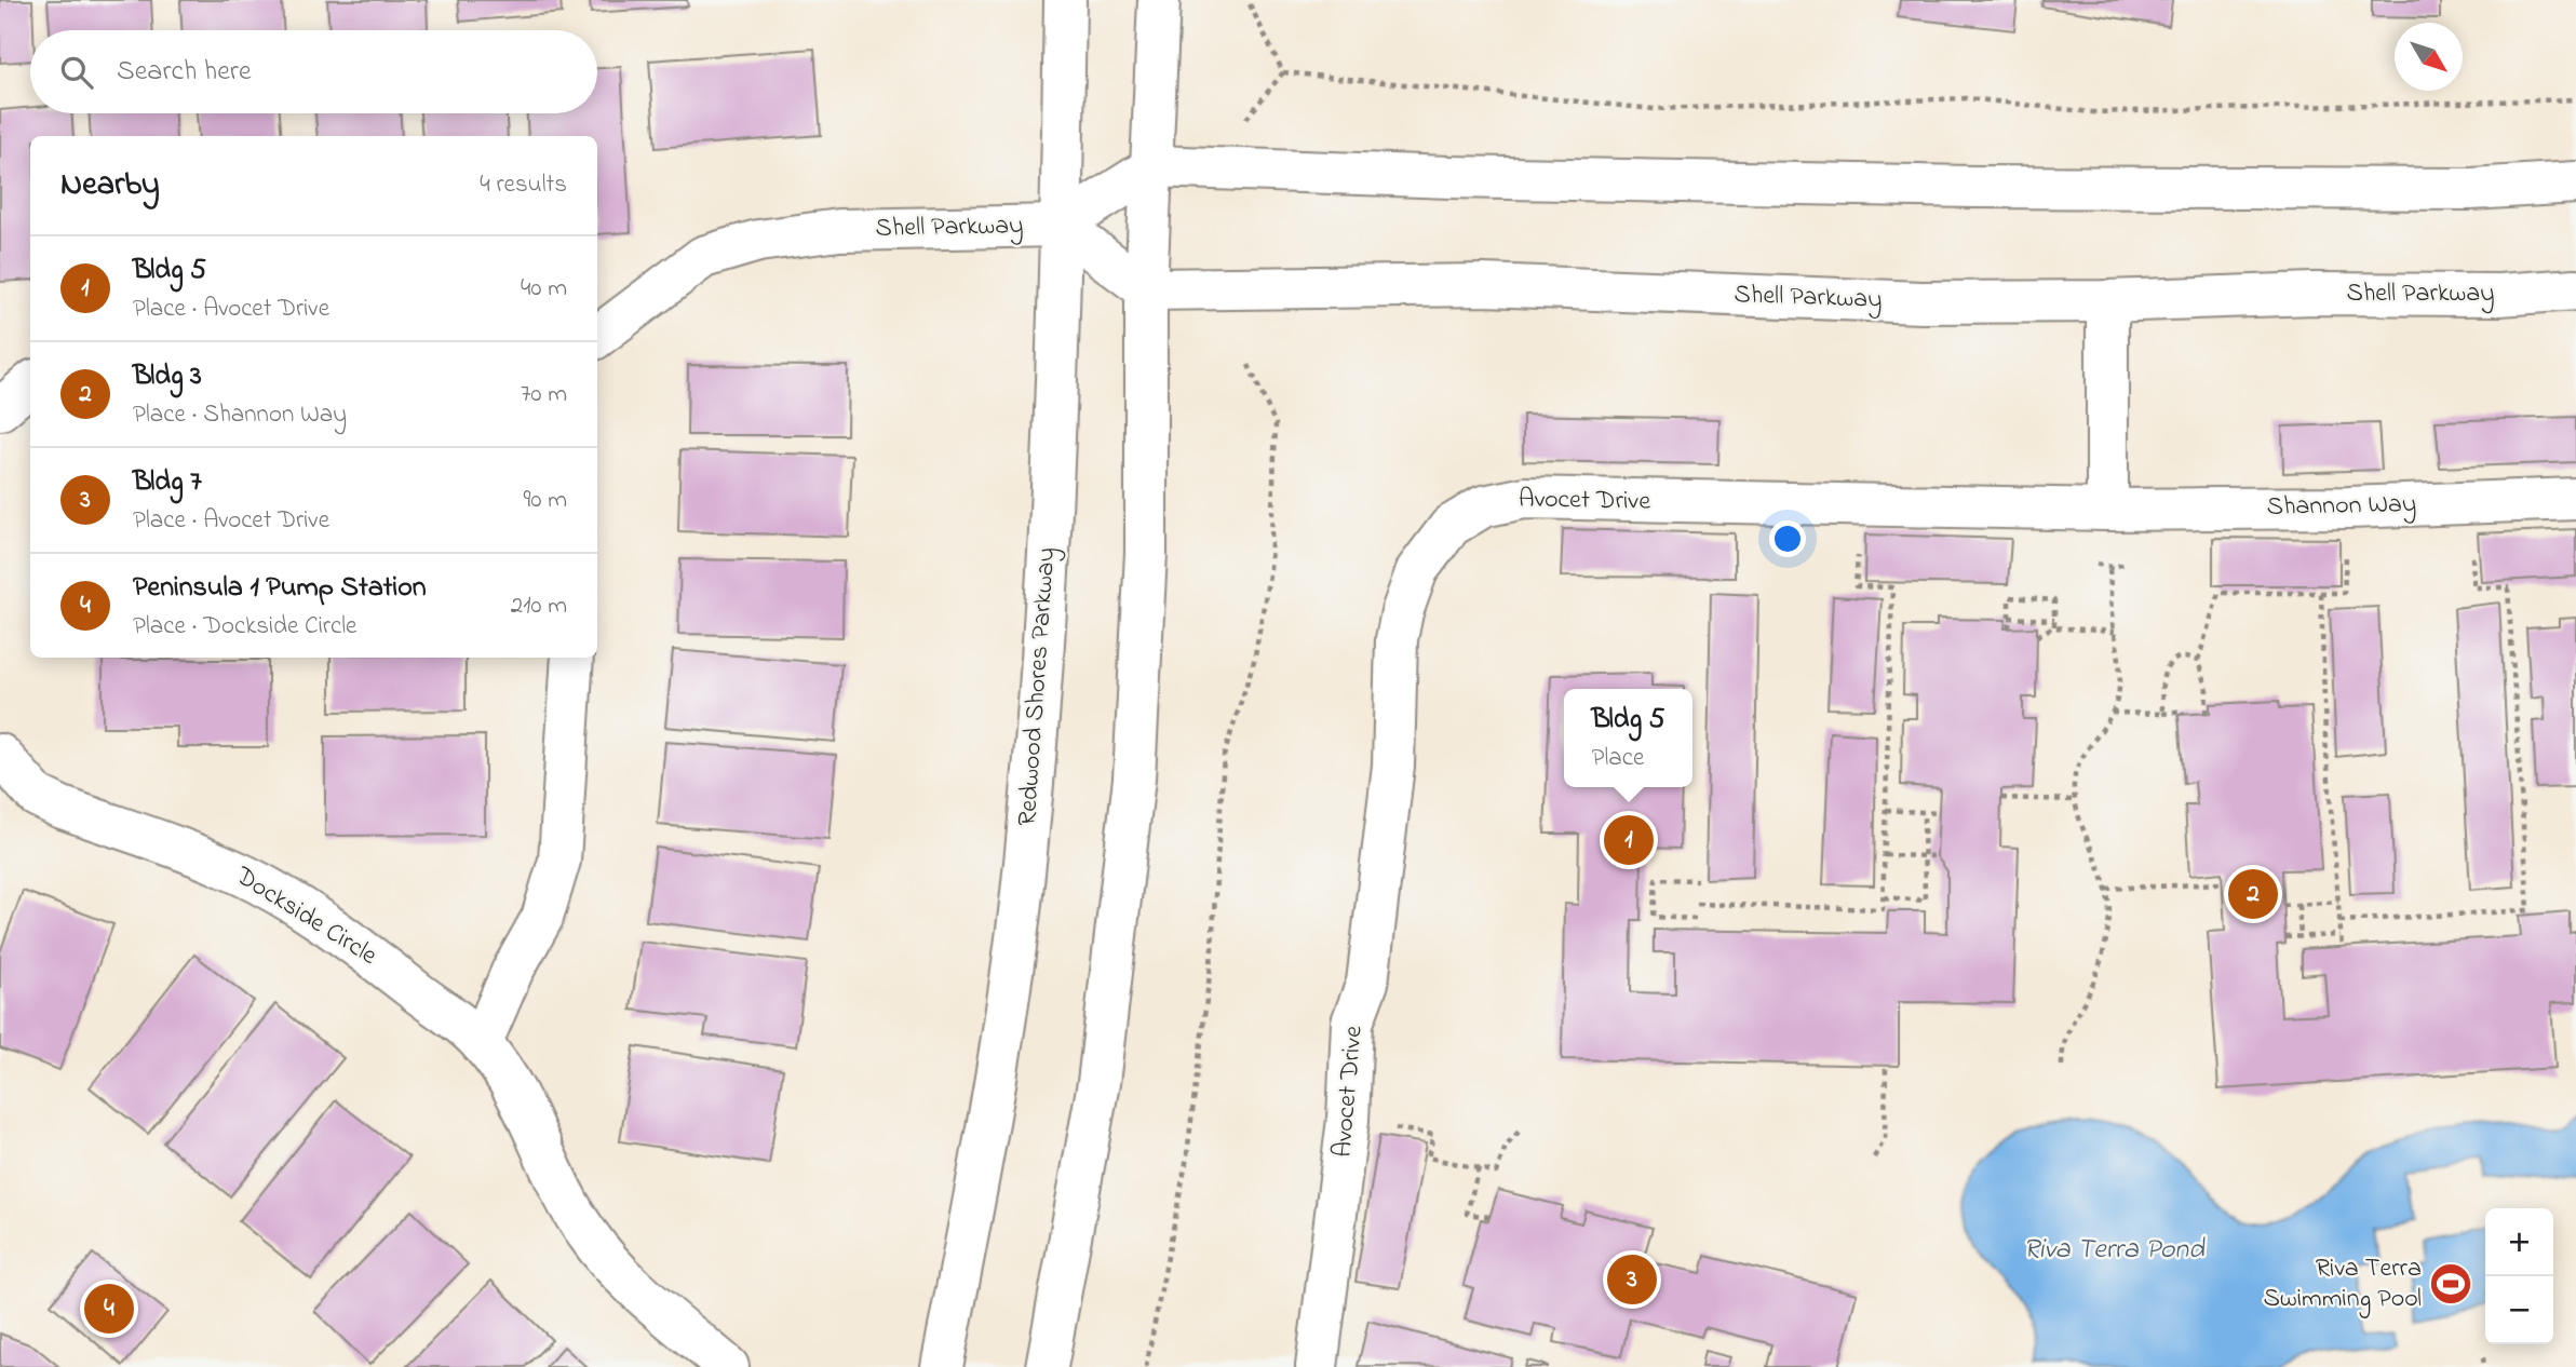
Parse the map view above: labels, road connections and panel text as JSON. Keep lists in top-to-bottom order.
{
  "streets": {
    "street": [
      "Shell Parkway",
      "Avocet Drive",
      "Shannon Way",
      "Redwood Shores Parkway",
      "Dockside Circle"
    ]
  },
  "crossings": [
    ["Shell Parkway", "Redwood Shores Parkway"],
    ["Avocet Drive", "Shannon Way"]
  ],
  "water": ["Riva Terra Pond"],
  "places": {
    "sports": ["Riva Terra Swimming Pool"]
  },
  "north": "bottom right",
  "page": {
    "search": "Search here",
    "heading": ["Nearby", "4 results"],
    "list": [
      {
        "mark": "1",
        "name": "Bldg 5",
        "note": "Place · Avocet Drive",
        "value": "40 m"
      },
      {
        "mark": "2",
        "name": "Bldg 3",
        "note": "Place · Shannon Way",
        "value": "70 m"
      },
      {
        "mark": "3",
        "name": "Bldg 7",
        "note": "Place · Avocet Drive",
        "value": "90 m"
      },
      {
        "mark": "4",
        "name": "Peninsula 1 Pump Station",
        "note": "Place · Dockside Circle",
        "value": "210 m"
      }
    ],
    "popup": ["Bldg 5", "Place"],
    "pins": [
      "1",
      "2",
      "3",
      "4"
    ],
    "map_buttons": ["+", "−"]
  }
}
